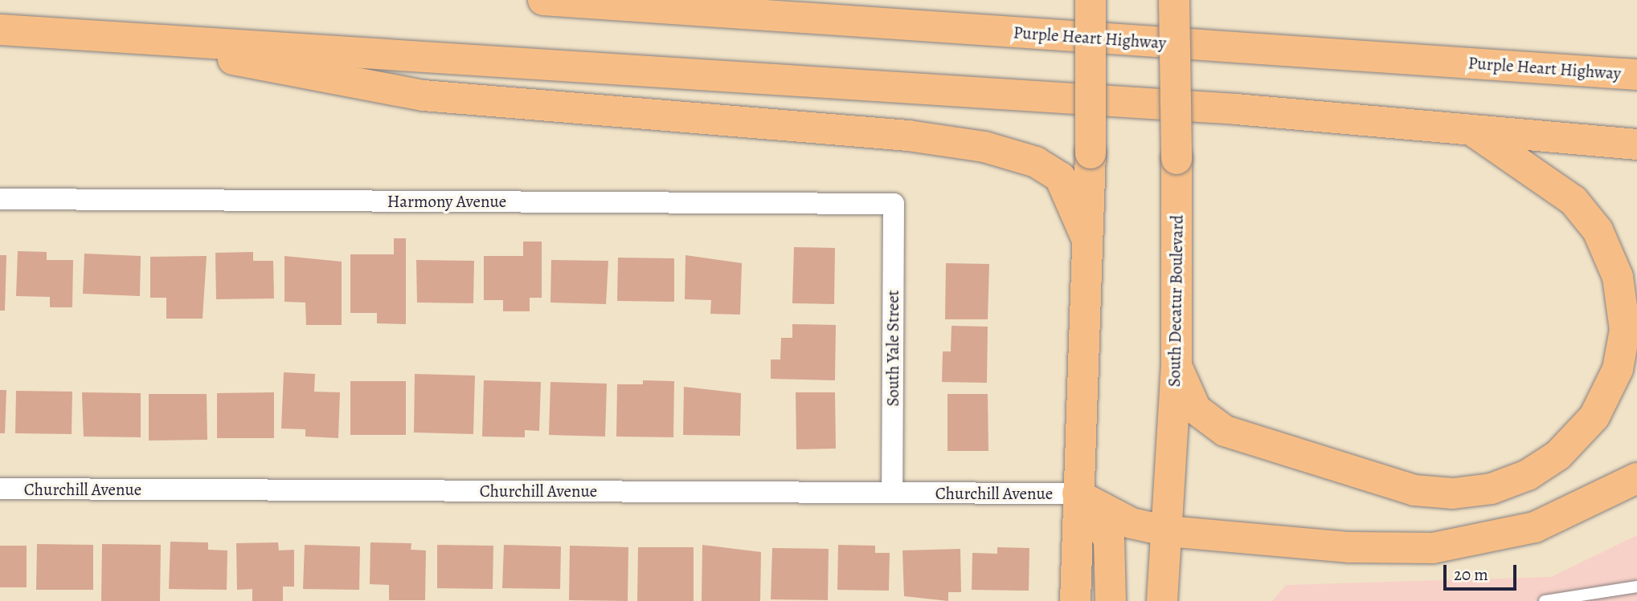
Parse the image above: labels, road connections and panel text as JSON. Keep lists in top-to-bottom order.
{
  "streets": {
    "main road": ["Purple Heart Highway", "South Decatur Boulevard"],
    "street": ["Harmony Avenue", "South Yale Street", "Churchill Avenue"]
  },
  "crossings": [
    ["Harmony Avenue", "South Yale Street"],
    ["South Yale Street", "Churchill Avenue"]
  ],
  "scale_bar": "20 m"
}
